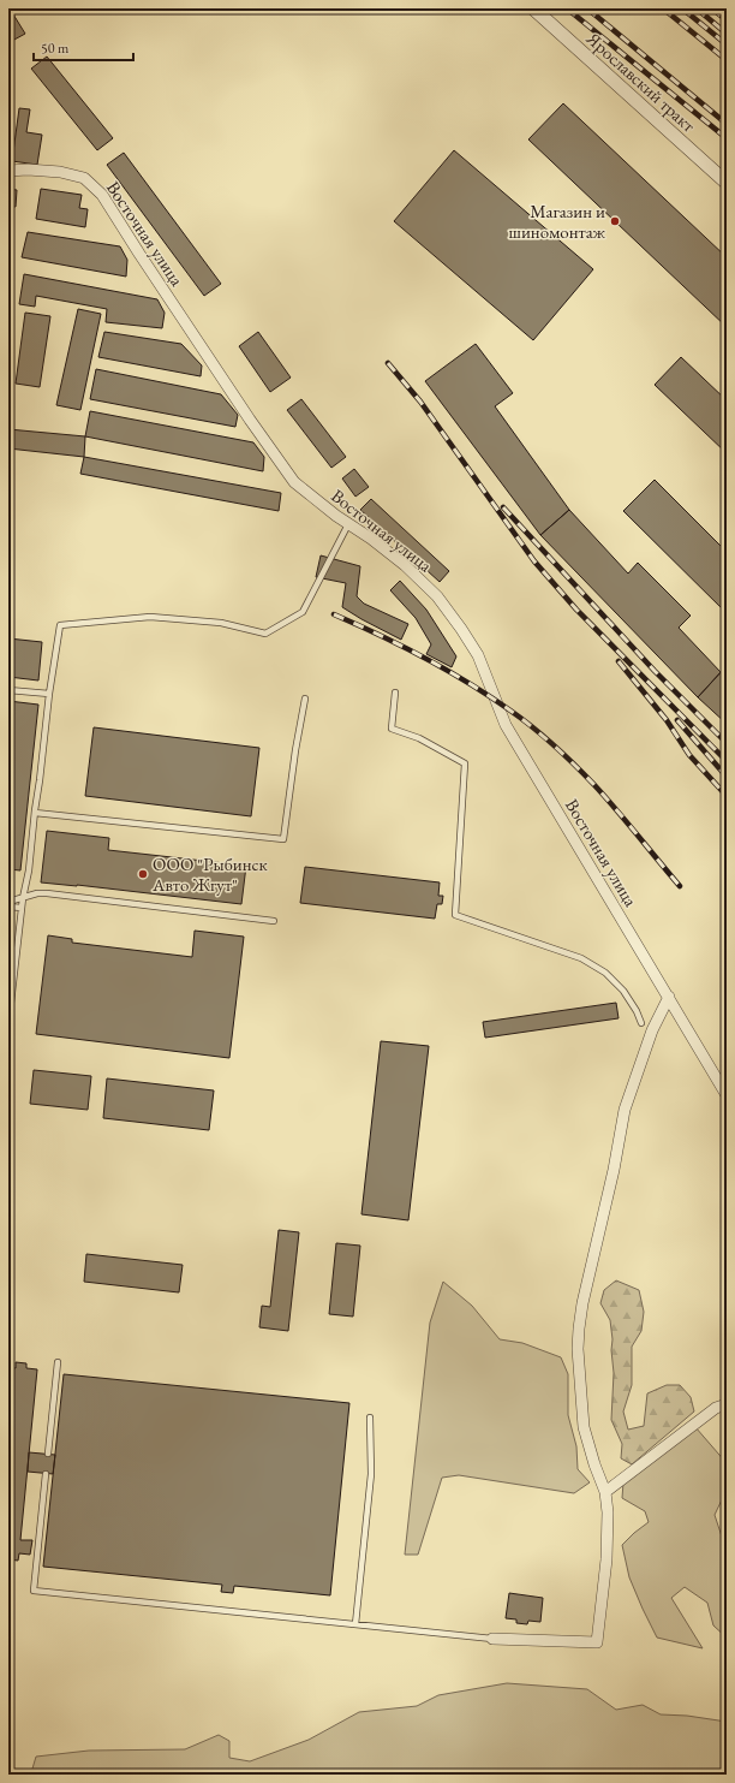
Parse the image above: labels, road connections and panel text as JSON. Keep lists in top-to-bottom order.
{
  "streets": {
    "street": ["Ярославский тракт", "Восточная улица"]
  },
  "places": ["Магазин и шиномонтаж", "ООО \"Рыбинск Авто Жгут\""],
  "scale_bar": "50 m"
}
